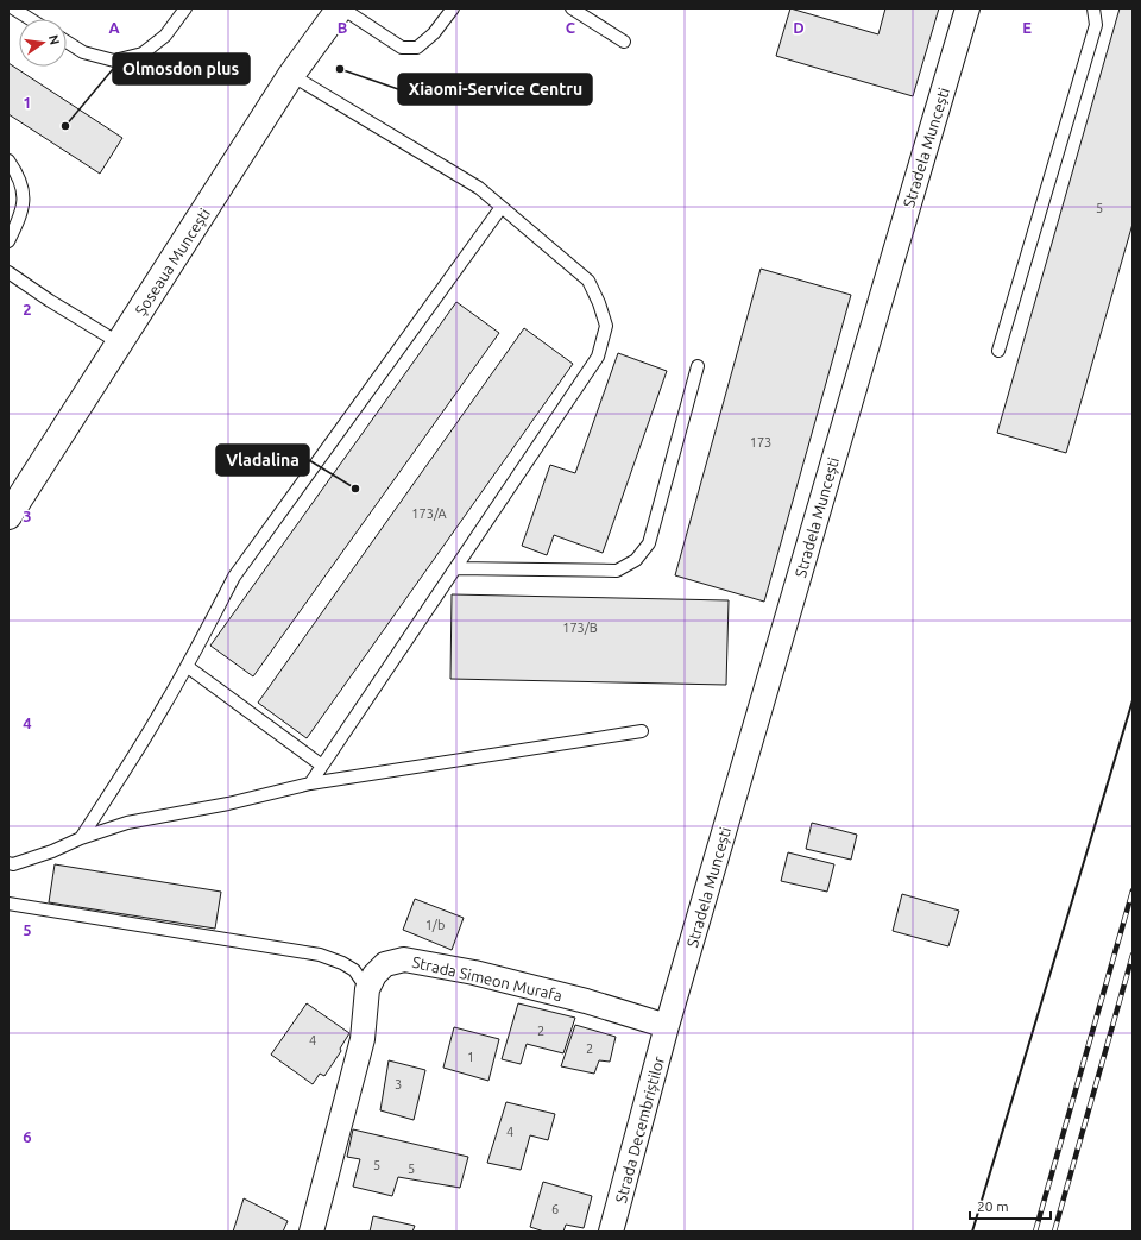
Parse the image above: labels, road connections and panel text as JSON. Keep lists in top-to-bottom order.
{
  "streets": {
    "main road": ["Șoseaua Muncești"],
    "street": ["Stradela Muncești", "Strada Simeon Murafa", "Strada Decembriștilor"]
  },
  "crossings": [
    ["Stradela Muncești", "Strada Simeon Murafa"],
    ["Stradela Muncești", "Strada Decembriștilor"],
    ["Strada Simeon Murafa", "Strada Decembriștilor"]
  ],
  "places": ["Xiaomi-Service Centru", "Olmosdon plus", "Vladalina"],
  "house_numbers": [
    "5",
    "173",
    "173/A",
    "173/B",
    "1/b",
    "2",
    "4",
    "2",
    "1",
    "3",
    "4",
    "5",
    "5",
    "6"
  ],
  "scale_bar": "20 m",
  "north": "right",
  "grid": {
    "columns": [
      "A",
      "B",
      "C",
      "D",
      "E"
    ],
    "rows": [
      "1",
      "2",
      "3",
      "4",
      "5",
      "6"
    ]
  }
}
